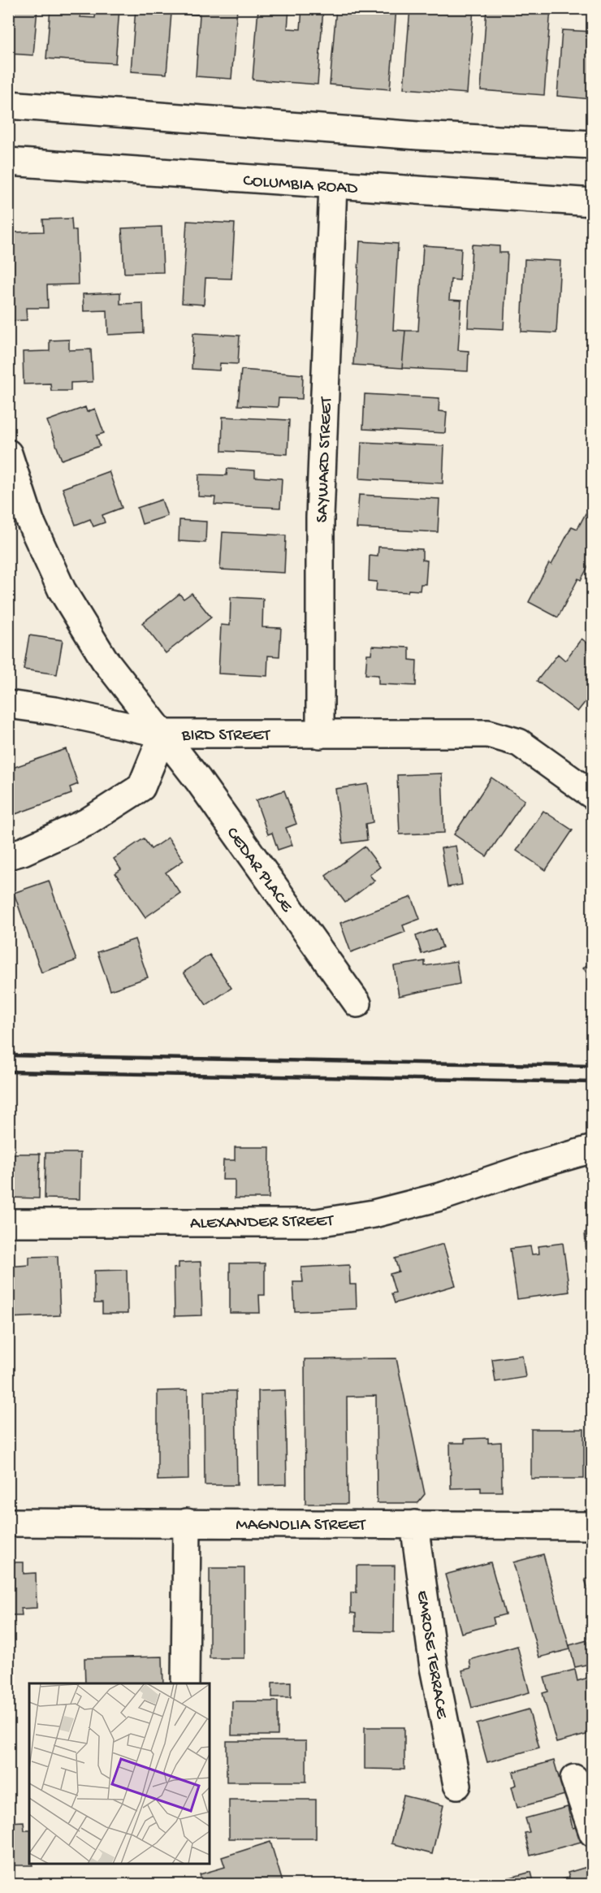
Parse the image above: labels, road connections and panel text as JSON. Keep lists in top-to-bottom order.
{
  "streets": {
    "street": [
      "COLUMBIA ROAD",
      "SAYWARD STREET",
      "BIRD STREET",
      "CEDAR PLACE",
      "ALEXANDER STREET",
      "MAGNOLIA STREET",
      "EMROSE TERRACE"
    ]
  },
  "crossings": [
    ["COLUMBIA ROAD", "SAYWARD STREET"],
    ["SAYWARD STREET", "BIRD STREET"],
    ["BIRD STREET", "CEDAR PLACE"],
    ["MAGNOLIA STREET", "EMROSE TERRACE"]
  ]
}
